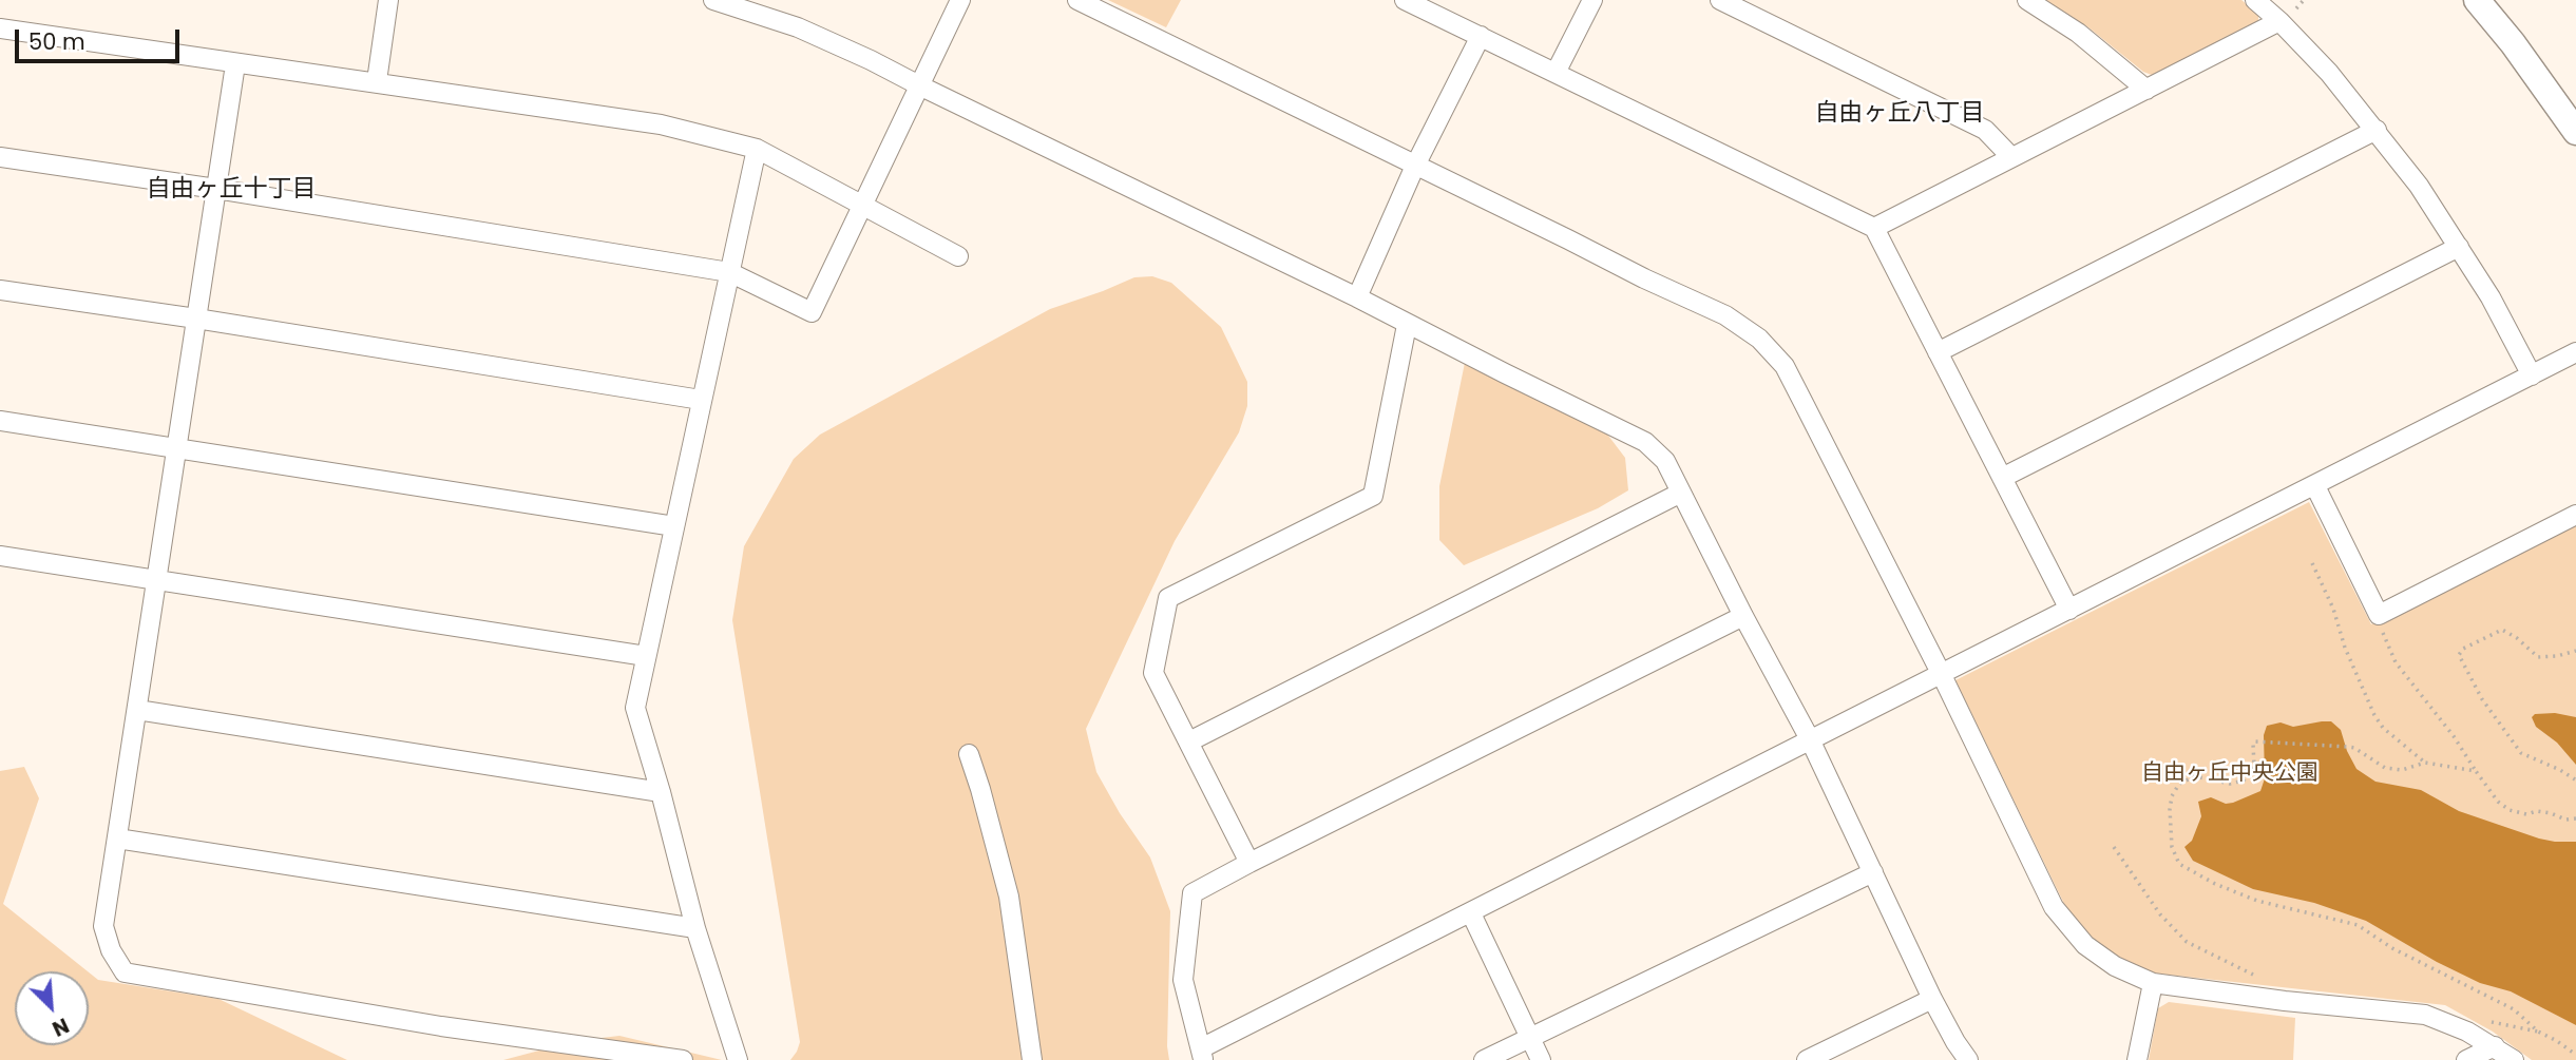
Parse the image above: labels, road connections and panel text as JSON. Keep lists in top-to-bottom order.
{
  "districts": ["自由ヶ丘八丁目", "自由ヶ丘十丁目"],
  "parks": ["自由ヶ丘中央公園"],
  "scale_bar": "50 m",
  "north": "bottom right"
}
